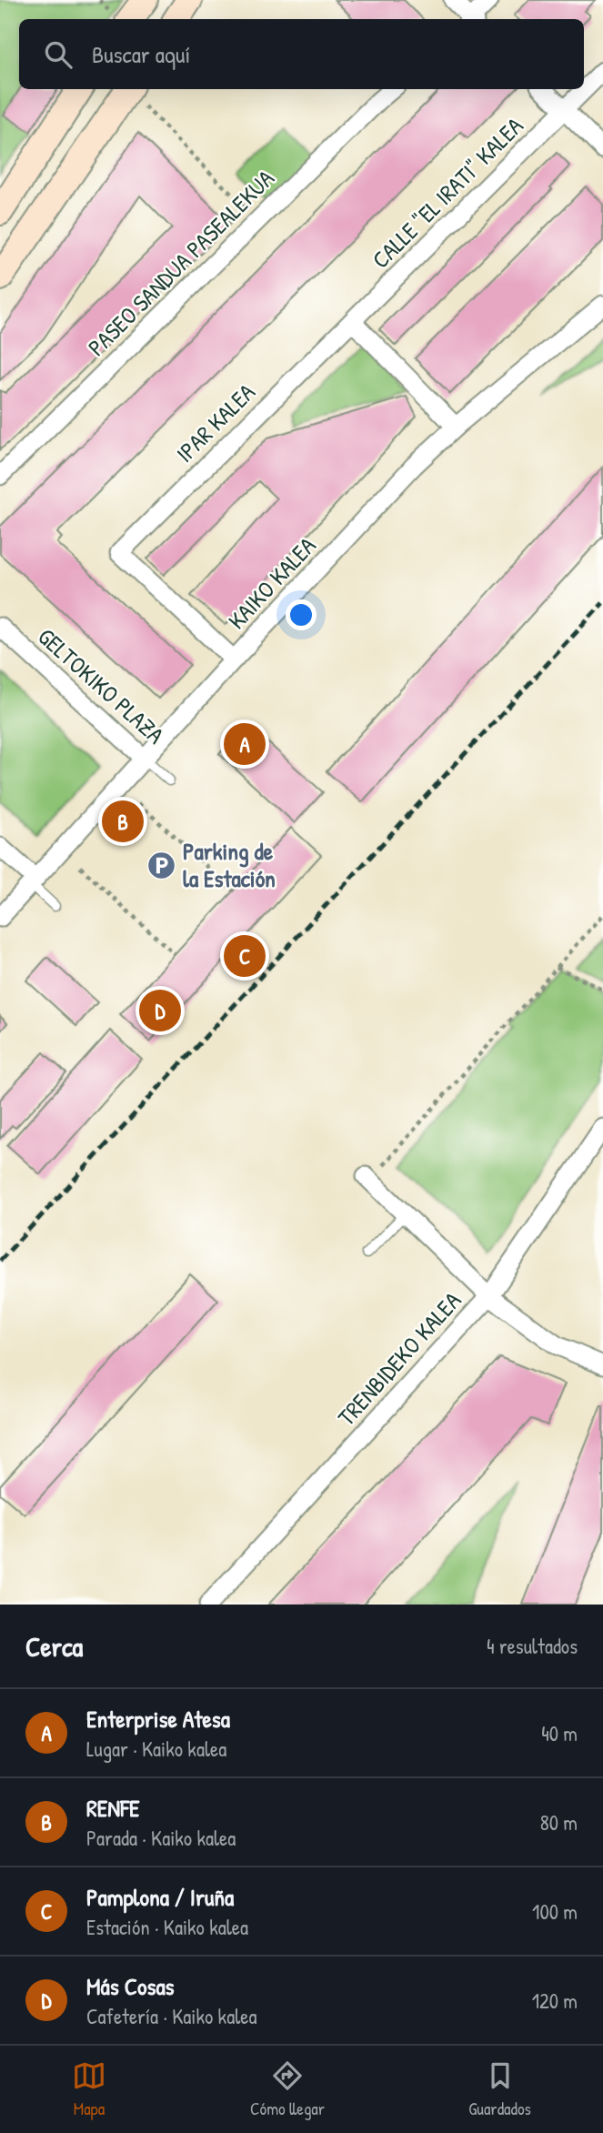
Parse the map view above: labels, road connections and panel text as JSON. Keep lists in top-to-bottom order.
{
  "streets": {
    "street": [
      "CALLE \"EL IRATI\" KALEA",
      "PASEO SANDUA PASEALEKUA",
      "IPAR KALEA",
      "KAIKO KALEA",
      "GELTOKIKO PLAZA",
      "TRENBIDEKO KALEA"
    ]
  },
  "crossings": [
    ["CALLE \"EL IRATI\" KALEA", "IPAR KALEA"],
    ["IPAR KALEA", "KAIKO KALEA"],
    ["KAIKO KALEA", "GELTOKIKO PLAZA"]
  ],
  "places": {
    "parking": ["Parking de la Estación"]
  },
  "page": {
    "search": "Buscar aquí",
    "pins": [
      "A",
      "B",
      "C",
      "D"
    ],
    "heading": ["Cerca", "4 resultados"],
    "list": [
      {
        "mark": "A",
        "name": "Enterprise Atesa",
        "note": "Lugar · Kaiko kalea",
        "value": "40 m"
      },
      {
        "mark": "B",
        "name": "RENFE",
        "note": "Parada · Kaiko kalea",
        "value": "80 m"
      },
      {
        "mark": "C",
        "name": "Pamplona / Iruña",
        "note": "Estación · Kaiko kalea",
        "value": "100 m"
      },
      {
        "mark": "D",
        "name": "Más Cosas",
        "note": "Cafetería · Kaiko kalea",
        "value": "120 m"
      }
    ],
    "nav": ["Mapa", "Cómo llegar", "Guardados"]
  }
}
